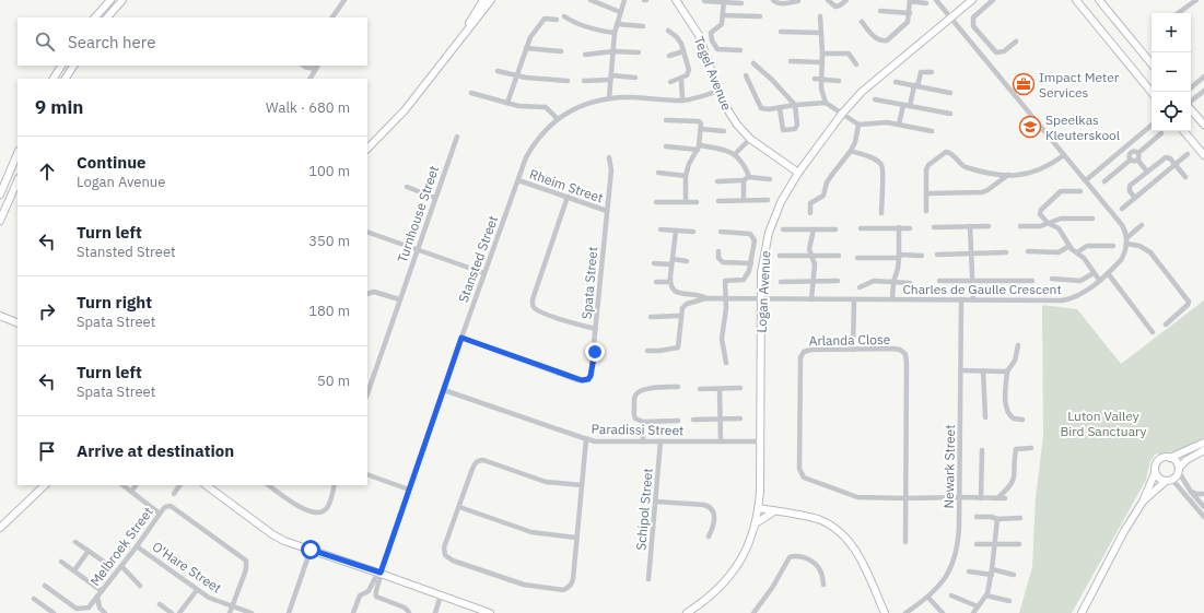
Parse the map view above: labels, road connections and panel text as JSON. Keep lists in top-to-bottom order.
{
  "streets": {
    "street": [
      "Tegel Avenue",
      "Rheim Street",
      "Turnhouse Street",
      "Stansted Street",
      "Spata Street",
      "Charles de Gaulle Crescent",
      "Logan Avenue",
      "Arlanda Close",
      "Paradissi Street",
      "Newark Street",
      "Schipol Street",
      "Melbroek Street",
      "O'Hare Street"
    ]
  },
  "crossings": [
    ["Tegel Avenue", "Stansted Street"],
    ["Tegel Avenue", "Logan Avenue"],
    ["Rheim Street", "Stansted Street"],
    ["Rheim Street", "Spata Street"],
    ["Stansted Street", "Spata Street"],
    ["Stansted Street", "Paradissi Street"],
    ["Charles de Gaulle Crescent", "Logan Avenue"],
    ["Charles de Gaulle Crescent", "Newark Street"],
    ["Logan Avenue", "Paradissi Street"],
    ["Arlanda Close", "Newark Street"],
    ["Paradissi Street", "Schipol Street"],
    ["Melbroek Street", "O'Hare Street"]
  ],
  "parks": ["Luton Valley Bird Sanctuary"],
  "places": {
    "office": ["Impact Meter Services"],
    "school or university": ["Speelkas Kleuterskool"]
  },
  "page": {
    "map_buttons": ["+", "−"],
    "search": "Search here",
    "heading": ["9 min", "Walk · 680 m"],
    "list": [
      ["Continue", "Logan Avenue", "100 m"],
      ["Turn left", "Stansted Street", "350 m"],
      ["Turn right", "Spata Street", "180 m"],
      ["Turn left", "Spata Street", "50 m"],
      "Arrive at destination"
    ]
  }
}
